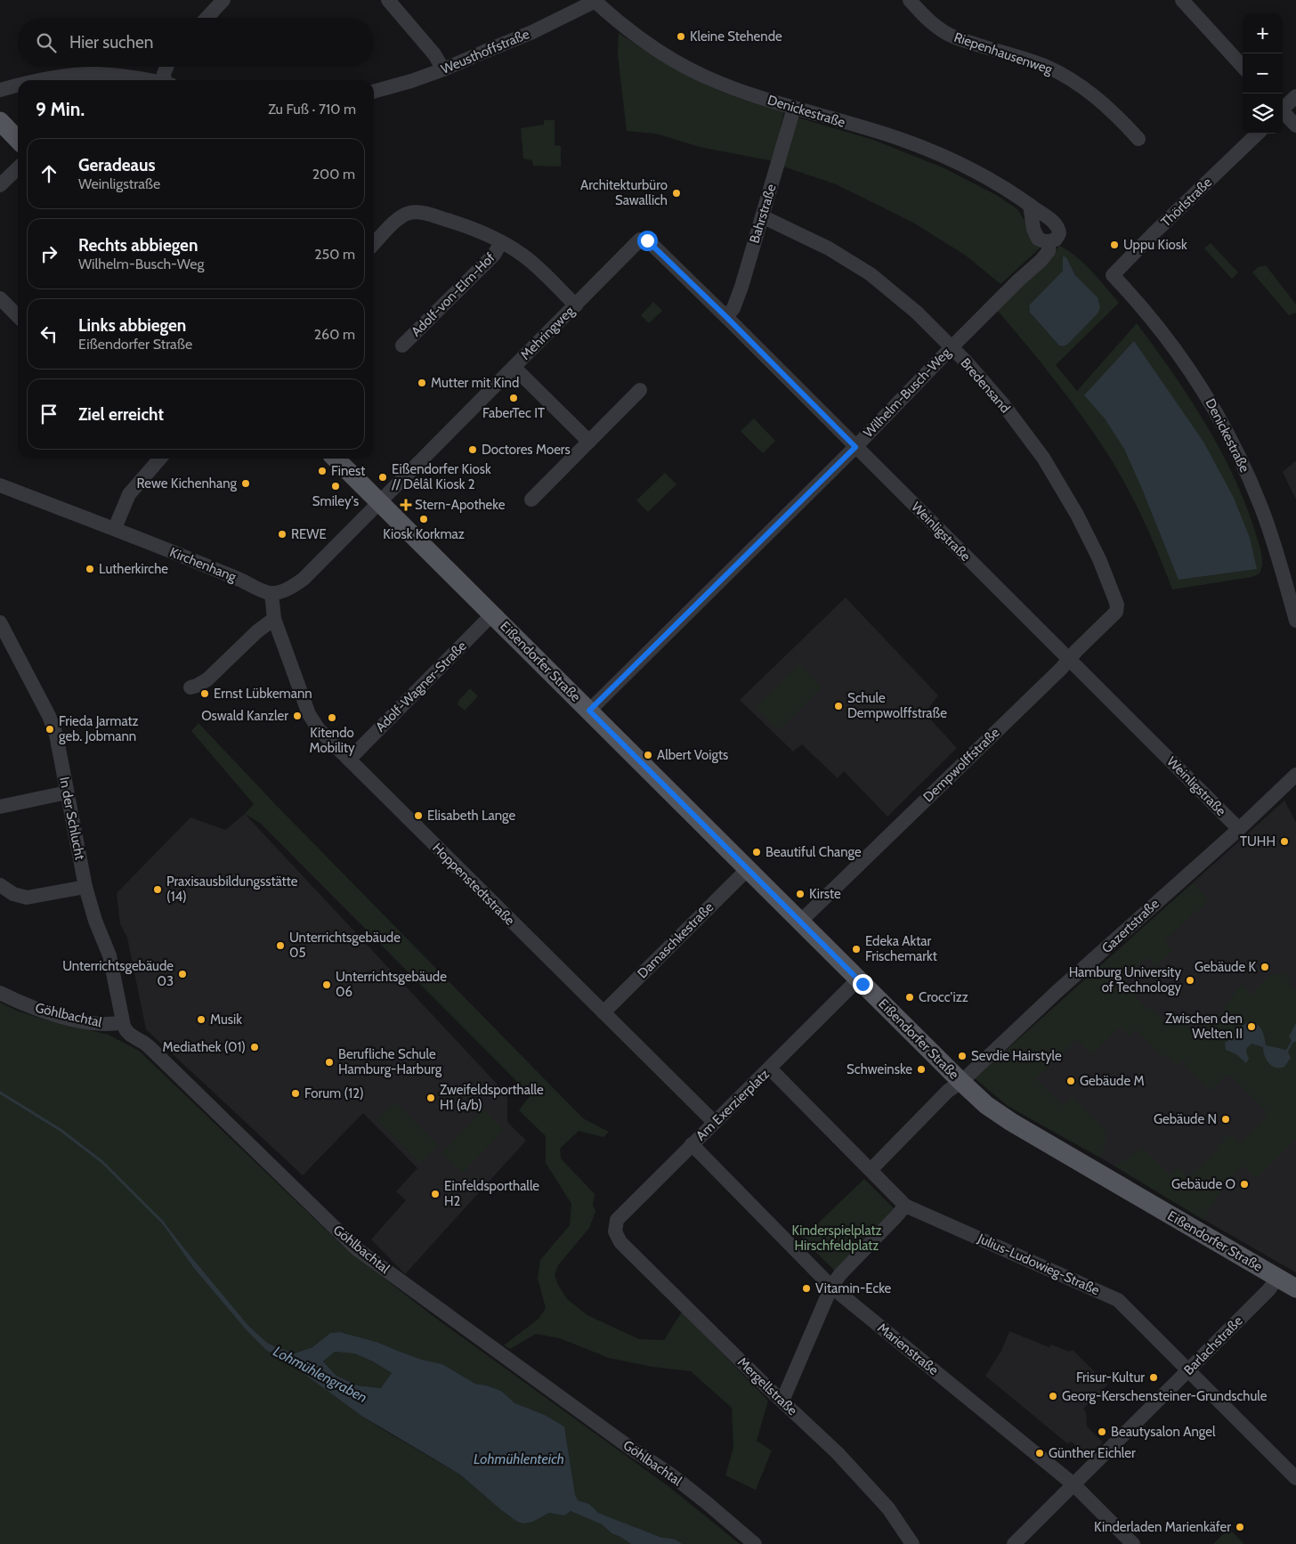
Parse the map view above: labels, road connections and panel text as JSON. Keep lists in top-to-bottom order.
{
  "streets": {
    "main road": ["Eißendorfer Straße"],
    "street": [
      "Weusthoffstraße",
      "Riepenhausenweg",
      "Denickestraße",
      "Thörlstraße",
      "Bahrstraße",
      "Adolf-von-Elm-Hof",
      "Mehringweg",
      "Bredensand",
      "Wilhelm-Busch-Weg",
      "Weinligstraße",
      "Kirchenhang",
      "Adolf-Wagner-Straße",
      "Dempwolffstraße",
      "In der Schlucht",
      "Hoppenstedtstraße",
      "Gazertstraße",
      "Damaschkestraße",
      "Göhlbachtal",
      "Am Exerzierplatz",
      "Julius-Ludowieg-Straße",
      "Barlachstraße",
      "Marienstraße",
      "Mergellstraße"
    ]
  },
  "crossings": [
    ["Weusthoffstraße", "Denickestraße"],
    ["Denickestraße", "Thörlstraße"],
    ["Denickestraße", "Bahrstraße"],
    ["Denickestraße", "Wilhelm-Busch-Weg"],
    ["Bahrstraße", "Bredensand"],
    ["Bahrstraße", "Weinligstraße"],
    ["Mehringweg", "Weinligstraße"],
    ["Mehringweg", "Eißendorfer Straße"],
    ["Bredensand", "Wilhelm-Busch-Weg"],
    ["Bredensand", "Dempwolffstraße"],
    ["Wilhelm-Busch-Weg", "Weinligstraße"],
    ["Wilhelm-Busch-Weg", "Eißendorfer Straße"],
    ["Weinligstraße", "Dempwolffstraße"],
    ["Weinligstraße", "Gazertstraße"],
    ["Kirchenhang", "Hoppenstedtstraße"],
    ["Eißendorfer Straße", "Adolf-Wagner-Straße"],
    ["Eißendorfer Straße", "Dempwolffstraße"],
    ["Eißendorfer Straße", "Gazertstraße"],
    ["Eißendorfer Straße", "Damaschkestraße"],
    ["Eißendorfer Straße", "Am Exerzierplatz"],
    ["Eißendorfer Straße", "Barlachstraße"],
    ["Adolf-Wagner-Straße", "Hoppenstedtstraße"],
    ["In der Schlucht", "Göhlbachtal"],
    ["Hoppenstedtstraße", "Damaschkestraße"],
    ["Hoppenstedtstraße", "Am Exerzierplatz"],
    ["Gazertstraße", "Julius-Ludowieg-Straße"],
    ["Am Exerzierplatz", "Julius-Ludowieg-Straße"],
    ["Am Exerzierplatz", "Marienstraße"],
    ["Am Exerzierplatz", "Mergellstraße"],
    ["Julius-Ludowieg-Straße", "Barlachstraße"],
    ["Barlachstraße", "Marienstraße"]
  ],
  "water": ["Lohmühlengraben", "Lohmühlenteich"],
  "parks": ["Kinderspielplatz Hirschfeldplatz"],
  "places": {
    "other": [
      "Kleine Stehende",
      "Architekturbüro Sawallich",
      "Uppu Kiosk",
      "Mutter mit Kind",
      "FaberTec IT",
      "Doctores Moers",
      "Finest",
      "Eißendorfer Kiosk // Dêlâl Kiosk 2",
      "Rewe Kichenhang",
      "Smiley's",
      "Kiosk Korkmaz",
      "REWE",
      "Lutherkirche",
      "Ernst Lübkemann",
      "Schule Dempwolffstraße",
      "Oswald Kanzler",
      "Kitendo Mobility",
      "Frieda Jarmatz geb. Jobmann",
      "Albert Voigts",
      "Elisabeth Lange",
      "TUHH",
      "Beautiful Change",
      "Praxisausbildungsstätte (14)",
      "Kirste",
      "Unterrichtsgebäude 05",
      "Edeka Aktar Frischemarkt",
      "Gebäude K",
      "Unterrichtsgebäude 03",
      "Hamburg University of Technology",
      "Unterrichtsgebäude 06",
      "Crocc'izz",
      "Musik",
      "Zwischen den Welten II",
      "Mediathek (01)",
      "Sevdie Hairstyle",
      "Berufliche Schule Hamburg-Harburg",
      "Schweinske",
      "Gebäude M",
      "Forum (12)",
      "Zweifeldsporthalle H1 (a/b)",
      "Gebäude N",
      "Gebäude O",
      "Einfeldsporthalle H2",
      "Vitamin-Ecke",
      "Frisur-Kultur",
      "Georg-Kerschensteiner-Grundschule",
      "Beautysalon Angel",
      "Günther Eichler",
      "Kinderladen Marienkäfer"
    ],
    "health": ["Stern-Apotheke"]
  },
  "page": {
    "map_buttons": ["+", "−"],
    "search": "Hier suchen",
    "heading": ["9 Min.", "Zu Fuß · 710 m"],
    "list": [
      ["Geradeaus", "Weinligstraße", "200 m"],
      ["Rechts abbiegen", "Wilhelm-Busch-Weg", "250 m"],
      ["Links abbiegen", "Eißendorfer Straße", "260 m"],
      "Ziel erreicht"
    ]
  }
}
